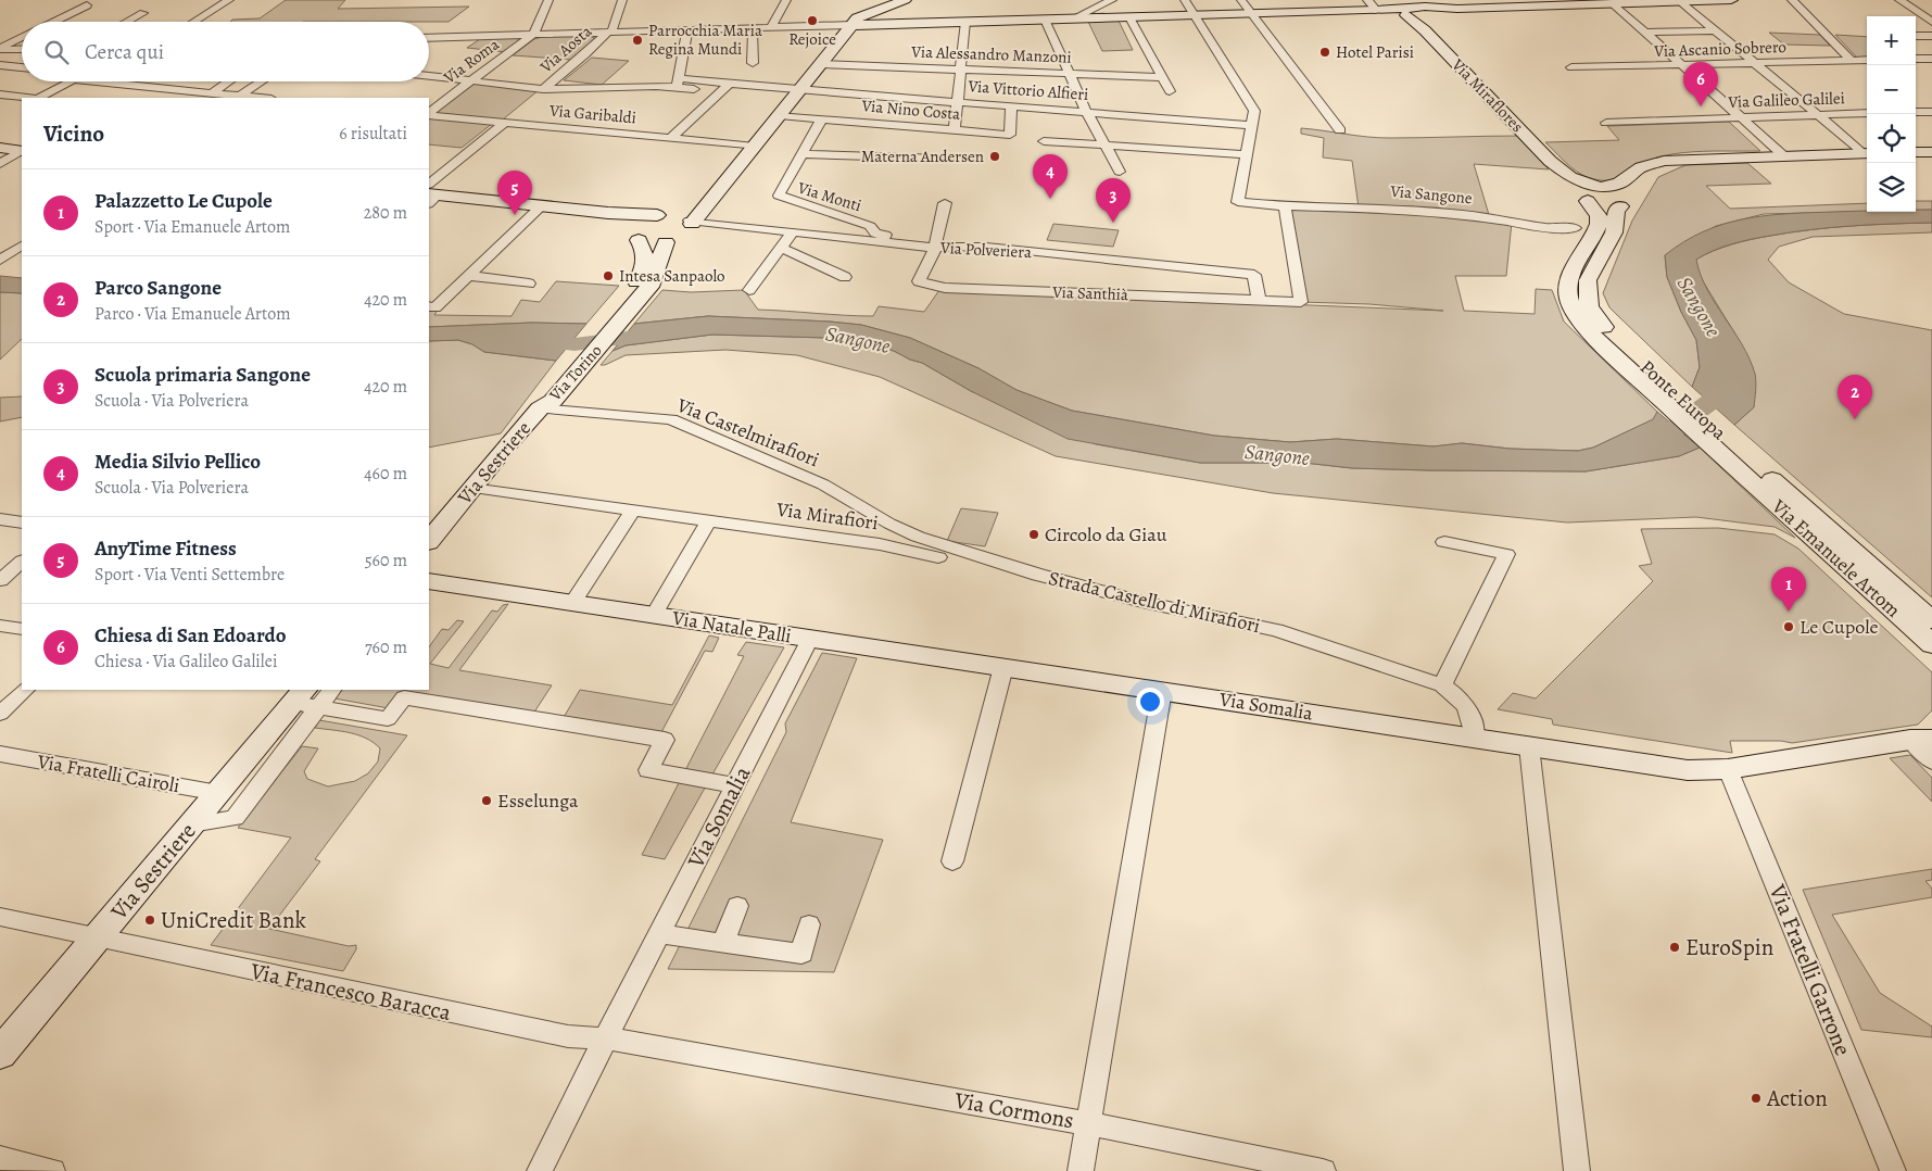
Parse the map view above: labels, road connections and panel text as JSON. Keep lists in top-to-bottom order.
{
  "streets": {
    "street": [
      "Via Aosta",
      "Via Ascanio Sobrero",
      "Via Alessandro Manzoni",
      "Via Roma",
      "Via Vittorio Alfieri",
      "Via Miraflores",
      "Via Galileo Galilei",
      "Via Nino Costa",
      "Via Garibaldi",
      "Via Sangone",
      "Via Monti",
      "Via Polveriera",
      "Via Santhià",
      "Via Torino",
      "Ponte Europa",
      "Via Castelmirafiori",
      "Via Sestriere",
      "Via Mirafiori",
      "Via Emanuele Artom",
      "Strada Castello di Mirafiori",
      "Via Natale Palli",
      "Via Somalia",
      "Via Fratelli Cairoli",
      "Via Fratelli Garrone",
      "Via Francesco Baracca",
      "Via Cormons"
    ]
  },
  "crossings": [
    ["Via Vittorio Alfieri", "Via Nino Costa"],
    ["Via Nino Costa", "Via Monti"],
    ["Via Sangone", "Via Santhià"],
    ["Via Monti", "Via Polveriera"],
    ["Via Polveriera", "Via Santhià"],
    ["Via Torino", "Via Castelmirafiori"],
    ["Via Torino", "Via Sestriere"],
    ["Ponte Europa", "Via Emanuele Artom"],
    ["Via Castelmirafiori", "Via Sestriere"],
    ["Via Castelmirafiori", "Strada Castello di Mirafiori"],
    ["Via Sestriere", "Via Fratelli Cairoli"],
    ["Via Sestriere", "Via Francesco Baracca"],
    ["Strada Castello di Mirafiori", "Via Somalia"],
    ["Via Natale Palli", "Via Somalia"],
    ["Via Somalia", "Via Francesco Baracca"],
    ["Via Somalia", "Via Cormons"],
    ["Via Francesco Baracca", "Via Cormons"]
  ],
  "water": ["Sangone"],
  "places": [
    "Rejoice",
    "Parrocchia Maria Regina Mundi",
    "Hotel Parisi",
    "Materna Andersen",
    "Intesa Sanpaolo",
    "Circolo da Giau",
    "Le Cupole",
    "Esselunga",
    "UniCredit Bank",
    "EuroSpin",
    "Action"
  ],
  "page": {
    "map_buttons": ["+", "−"],
    "search": "Cerca qui",
    "pins": [
      "6",
      "4",
      "5",
      "3",
      "2",
      "1"
    ],
    "heading": ["Vicino", "6 risultati"],
    "list": [
      {
        "mark": "1",
        "name": "Palazzetto Le Cupole",
        "note": "Sport · Via Emanuele Artom",
        "value": "280 m"
      },
      {
        "mark": "2",
        "name": "Parco Sangone",
        "note": "Parco · Via Emanuele Artom",
        "value": "420 m"
      },
      {
        "mark": "3",
        "name": "Scuola primaria Sangone",
        "note": "Scuola · Via Polveriera",
        "value": "420 m"
      },
      {
        "mark": "4",
        "name": "Media Silvio Pellico",
        "note": "Scuola · Via Polveriera",
        "value": "460 m"
      },
      {
        "mark": "5",
        "name": "AnyTime Fitness",
        "note": "Sport · Via Venti Settembre",
        "value": "560 m"
      },
      {
        "mark": "6",
        "name": "Chiesa di San Edoardo",
        "note": "Chiesa · Via Galileo Galilei",
        "value": "760 m"
      }
    ]
  }
}
